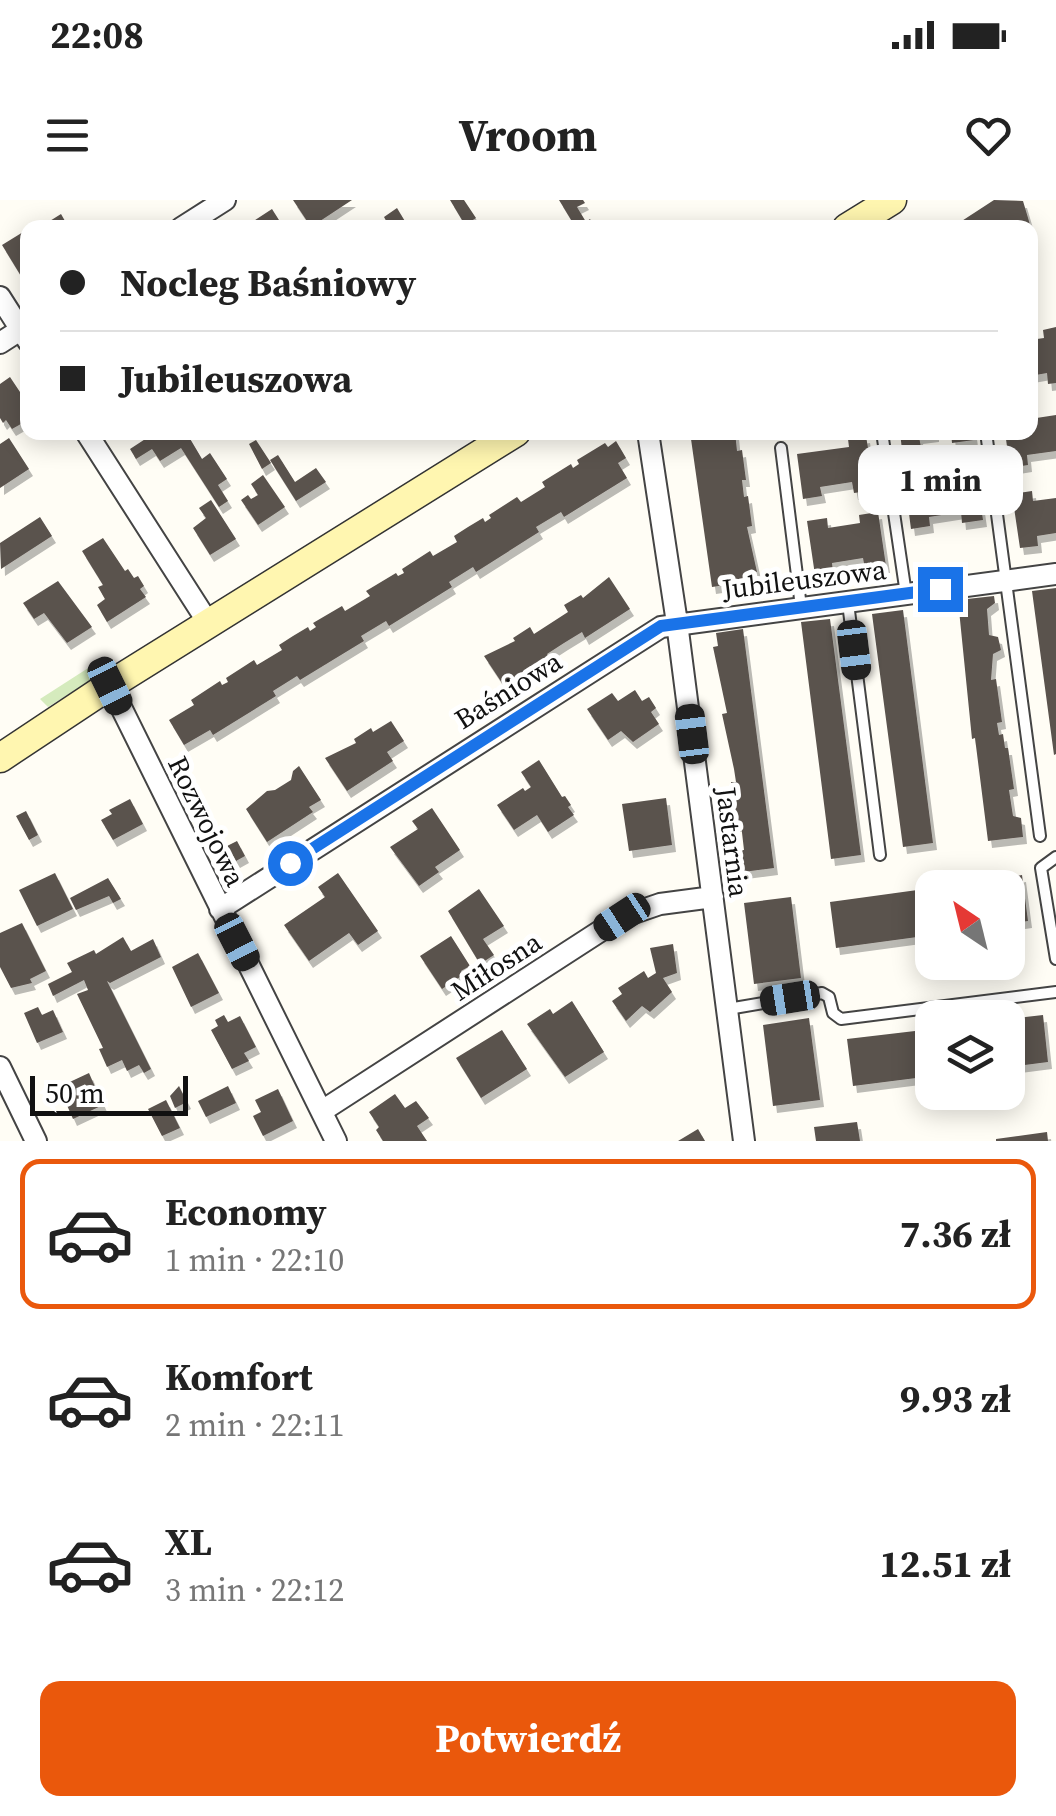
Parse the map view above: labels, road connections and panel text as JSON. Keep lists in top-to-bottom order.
{
  "streets": {
    "street": [
      "Jubileuszowa",
      "Baśniowa",
      "Rozwojowa",
      "Jastarnia",
      "Miłosna"
    ]
  },
  "crossings": [
    ["Jubileuszowa", "Baśniowa"],
    ["Jubileuszowa", "Jastarnia"],
    ["Baśniowa", "Rozwojowa"],
    ["Baśniowa", "Jastarnia"],
    ["Rozwojowa", "Miłosna"],
    ["Jastarnia", "Miłosna"]
  ],
  "scale_bar": "50 m",
  "north": "top left",
  "page": {
    "status": "22:08",
    "header": "Vroom",
    "banner": ["Nocleg Baśniowy", "Jubileuszowa"],
    "bubble": "1 min",
    "scale": "50 m",
    "list": [
      {
        "name": "Economy",
        "note": "1 min · 22:10",
        "value": "7.36 zł"
      },
      {
        "name": "Komfort",
        "note": "2 min · 22:11",
        "value": "9.93 zł"
      },
      {
        "name": "XL",
        "note": "3 min · 22:12",
        "value": "12.51 zł"
      }
    ],
    "buttons": "Potwierdź"
  }
}
